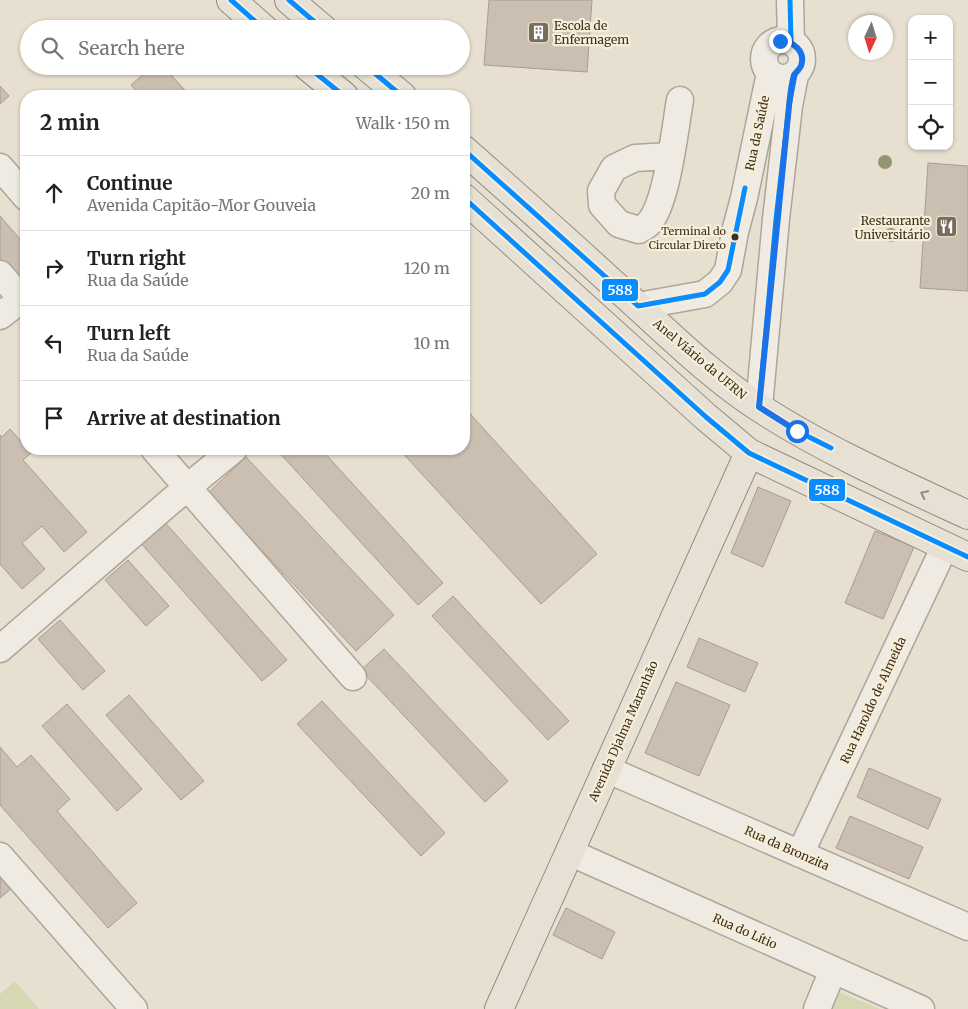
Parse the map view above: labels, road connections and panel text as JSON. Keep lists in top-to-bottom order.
{
  "streets": {
    "main road": ["Anel Viário da UFRN", "Avenida Djalma Maranhão"],
    "street": [
      "Rua da Saúde",
      "Rua Haroldo de Almeida",
      "Rua da Bronzita",
      "Rua do Lítio"
    ]
  },
  "crossings": [
    ["Rua da Saúde", "Anel Viário da UFRN"],
    ["Rua Haroldo de Almeida", "Rua da Bronzita"],
    ["Avenida Djalma Maranhão", "Rua da Bronzita"],
    ["Avenida Djalma Maranhão", "Rua do Lítio"]
  ],
  "places": {
    "building": ["Escola de Enfermagem"],
    "restaurant": ["Restaurante Universitário"],
    "other": ["Terminal do Circular Direto"]
  },
  "lines": ["transit line 588"],
  "north": "bottom",
  "page": {
    "map_buttons": ["+", "−"],
    "search": "Search here",
    "heading": ["2 min", "Walk · 150 m"],
    "list": [
      ["Continue", "Avenida Capitão-Mor Gouveia", "20 m"],
      ["Turn right", "Rua da Saúde", "120 m"],
      ["Turn left", "Rua da Saúde", "10 m"],
      "Arrive at destination"
    ]
  }
}
